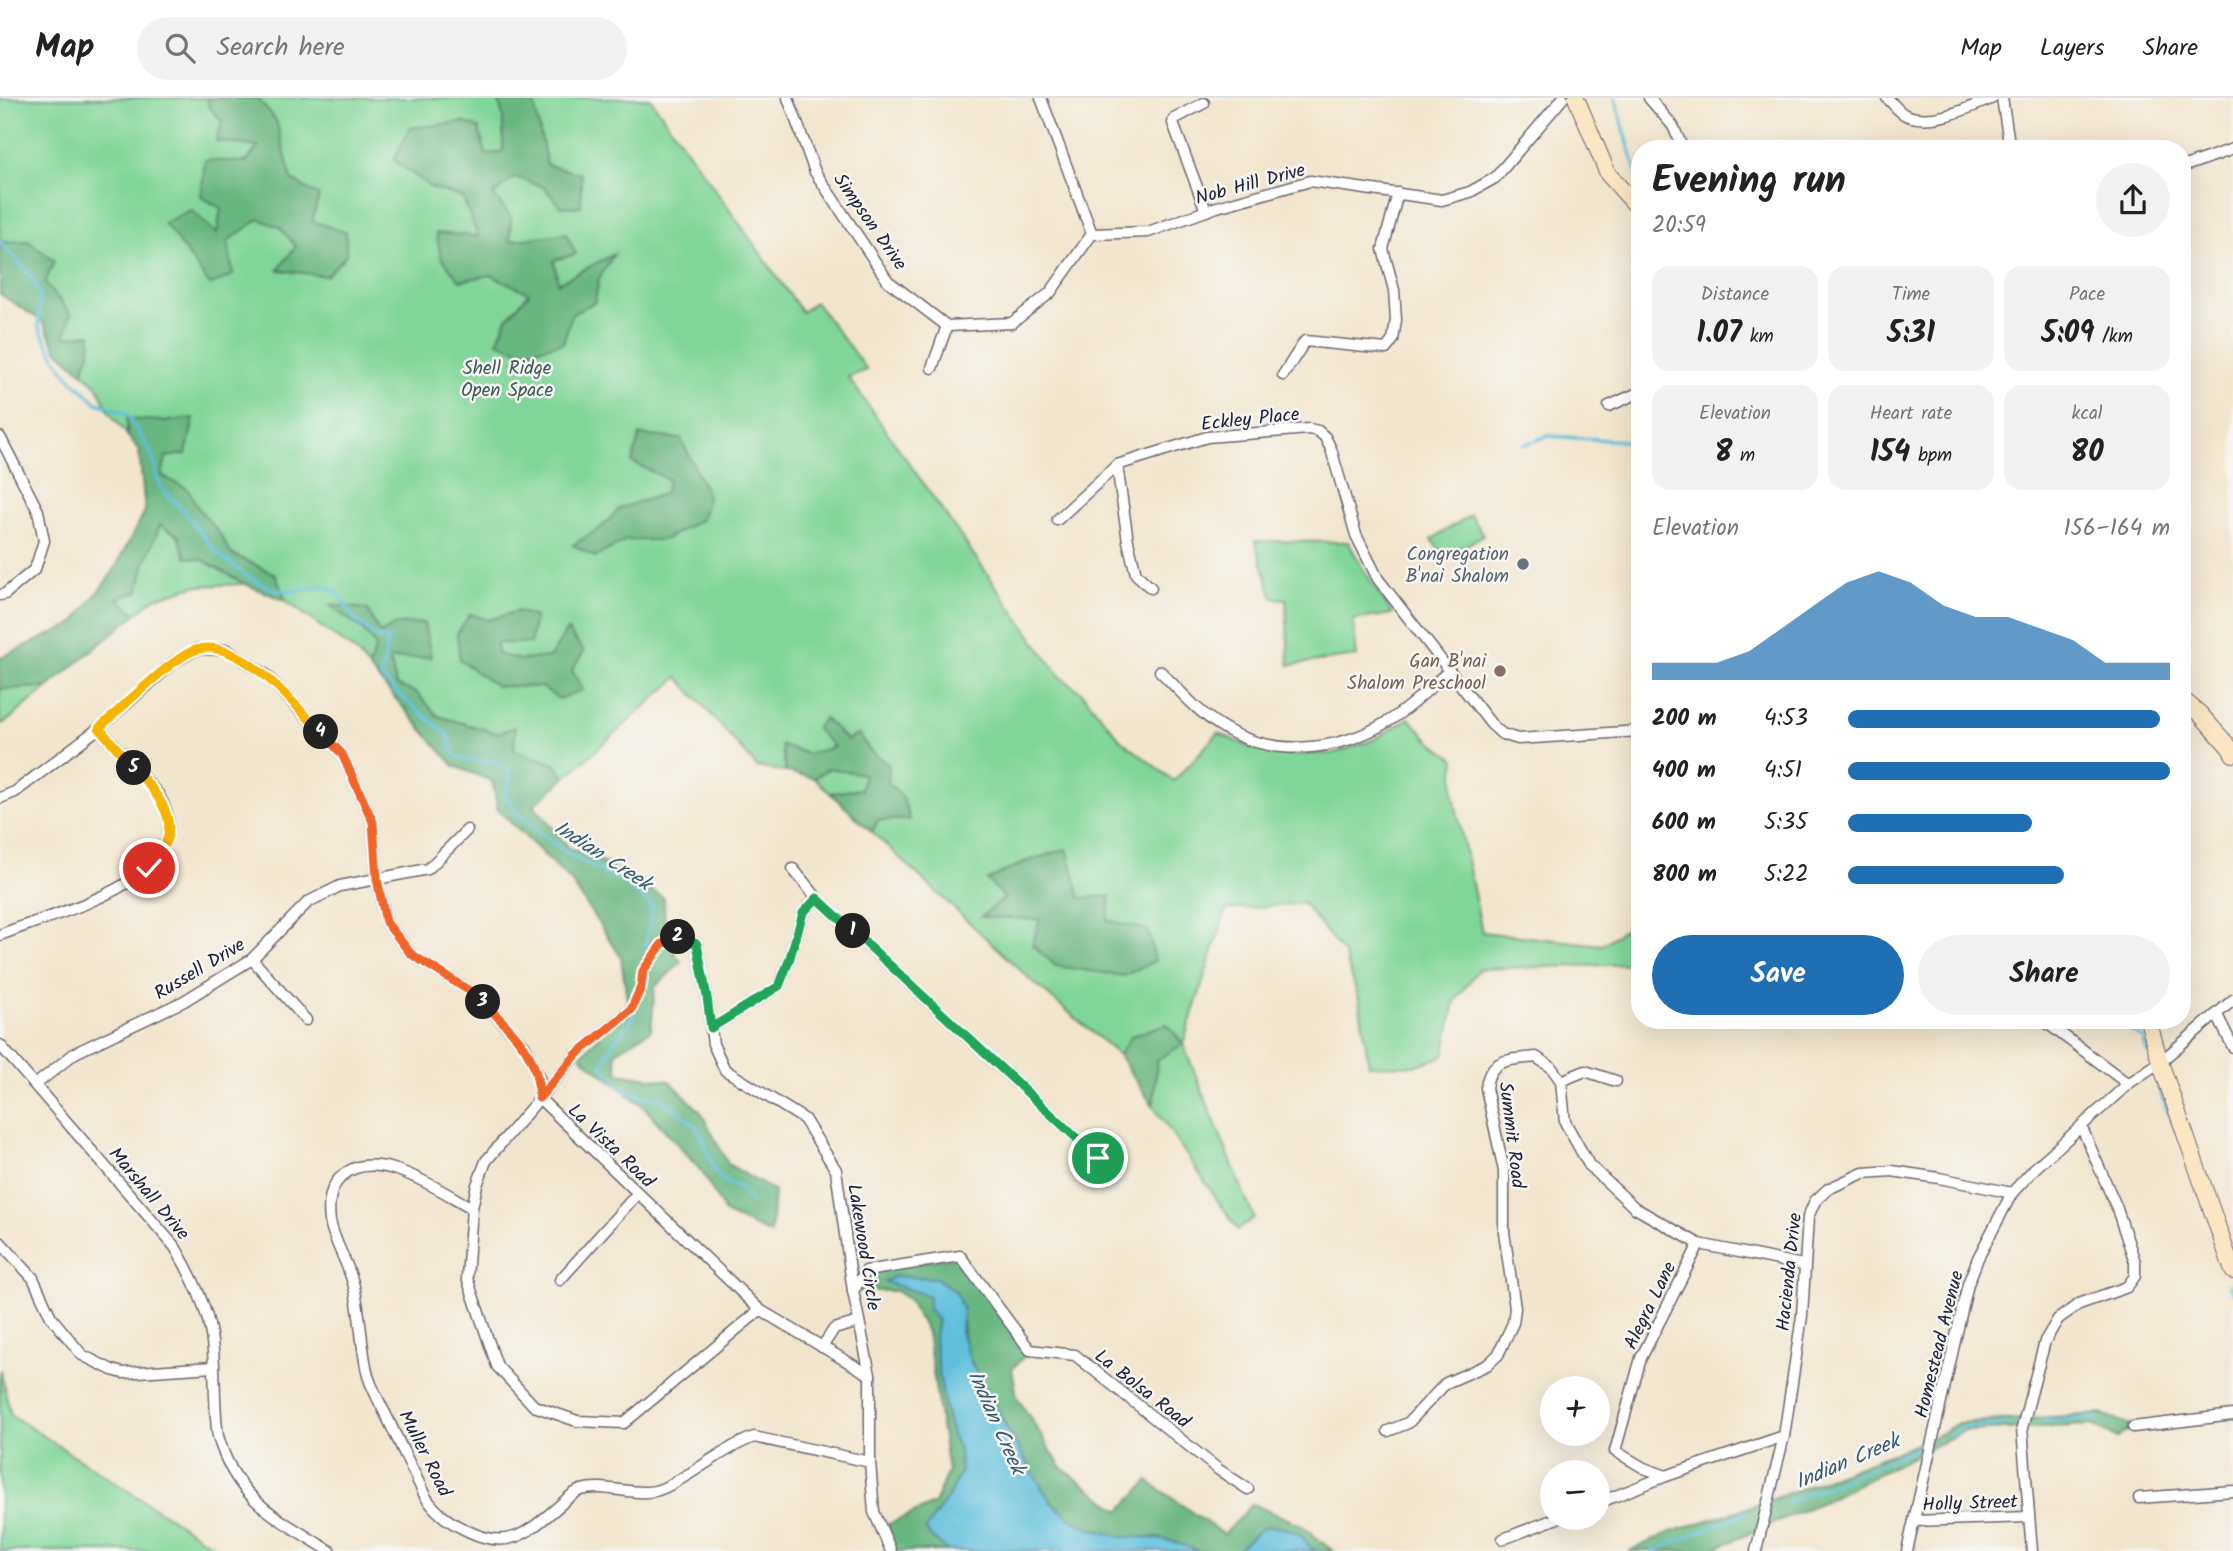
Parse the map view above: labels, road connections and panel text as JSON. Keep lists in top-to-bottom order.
{
  "streets": {
    "street": [
      "Nob Hill Drive",
      "Simpson Drive",
      "Eckley Place",
      "Russell Drive",
      "Summit Road",
      "La Vista Road",
      "Marshall Drive",
      "Lakewood Circle",
      "Hacienda Drive",
      "Alegra Lane",
      "Homestead Avenue",
      "La Bolsa Road",
      "Muller Road",
      "Holly Street"
    ]
  },
  "crossings": [
    ["Russell Drive", "Marshall Drive"],
    ["La Vista Road", "Lakewood Circle"],
    ["Lakewood Circle", "La Bolsa Road"],
    ["Lakewood Circle", "Muller Road"],
    ["Hacienda Drive", "Homestead Avenue"],
    ["Homestead Avenue", "Holly Street"]
  ],
  "water": ["Indian Creek"],
  "parks": ["Shell Ridge Open Space"],
  "places": ["Congregation B'nai Shalom", "Gan B'nai Shalom Preschool"],
  "page": {
    "header": "Map",
    "search": "Search here",
    "nav": ["Map", "Layers", "Share"],
    "heading": ["Evening run", "20:59"],
    "stats": [
      ["Distance", "1.07 km"],
      ["Time", "5:31"],
      ["Pace", "5:09 /km"],
      ["Elevation", "8 m"],
      ["Heart rate", "154 bpm"],
      ["kcal", "80"]
    ],
    "chart": ["Elevation", "156–164 m"],
    "list": [
      {
        "name": "200 m",
        "note": "4:53"
      },
      {
        "name": "400 m",
        "note": "4:51"
      },
      {
        "name": "600 m",
        "note": "5:35"
      },
      {
        "name": "800 m",
        "note": "5:22"
      }
    ],
    "pins": [
      "4",
      "5",
      "1",
      "2",
      "3"
    ],
    "buttons": ["Save", "Share"],
    "map_buttons": ["+", "−"]
  }
}
